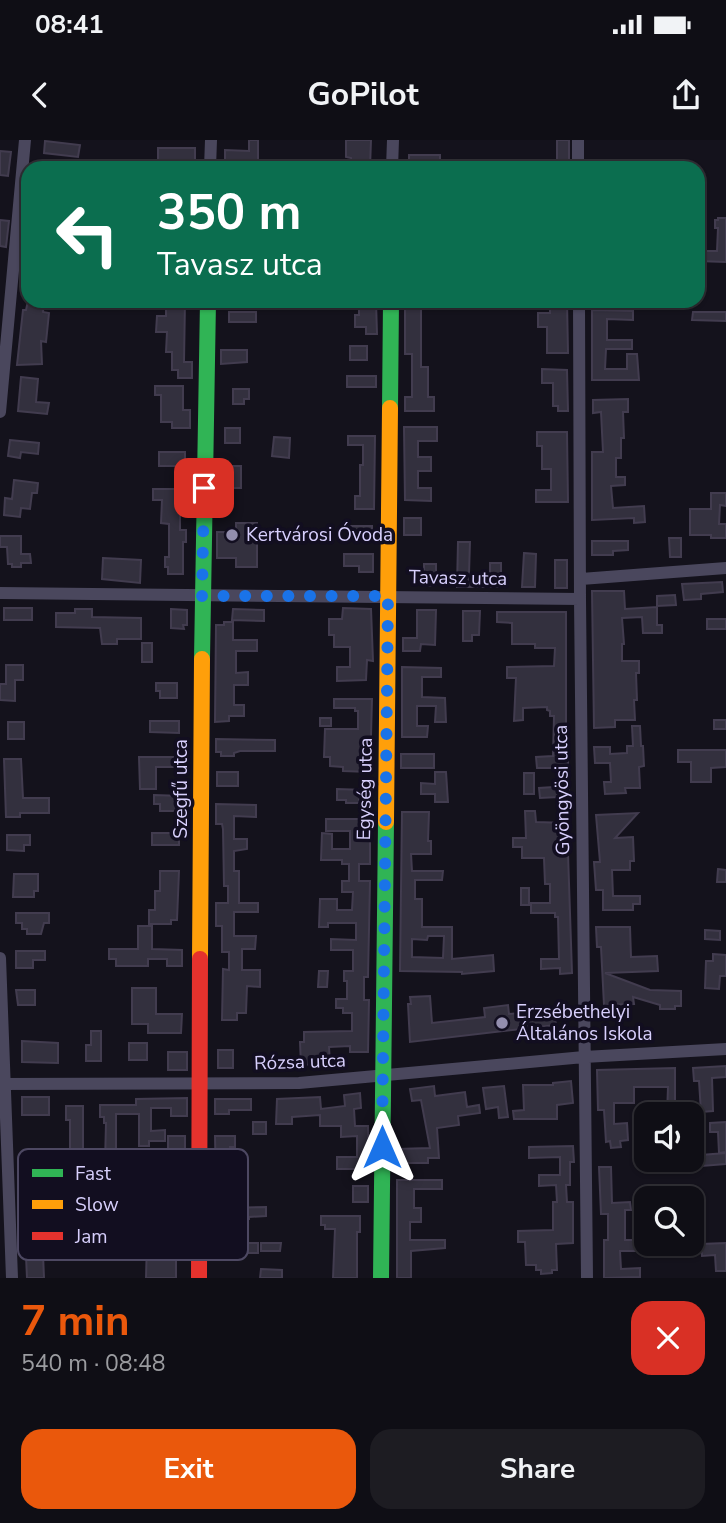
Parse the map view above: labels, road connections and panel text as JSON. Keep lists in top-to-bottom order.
{
  "streets": {
    "street": [
      "Tavasz utca",
      "Szegfű utca",
      "Egység utca",
      "Gyöngyösi utca",
      "Rózsa utca"
    ]
  },
  "crossings": [
    ["Tavasz utca", "Szegfű utca"],
    ["Tavasz utca", "Egység utca"],
    ["Tavasz utca", "Gyöngyösi utca"],
    ["Szegfű utca", "Rózsa utca"],
    ["Egység utca", "Rózsa utca"],
    ["Gyöngyösi utca", "Rózsa utca"]
  ],
  "places": ["Kertvárosi Óvoda", "Erzsébethelyi Általános Iskola"],
  "legend": ["Fast", "Slow", "Jam"],
  "page": {
    "status": "08:41",
    "header": "GoPilot",
    "turn": ["350 m", "Tavasz utca"],
    "heading": ["7 min", "540 m · 08:48"],
    "buttons": ["Exit", "Share"]
  }
}
